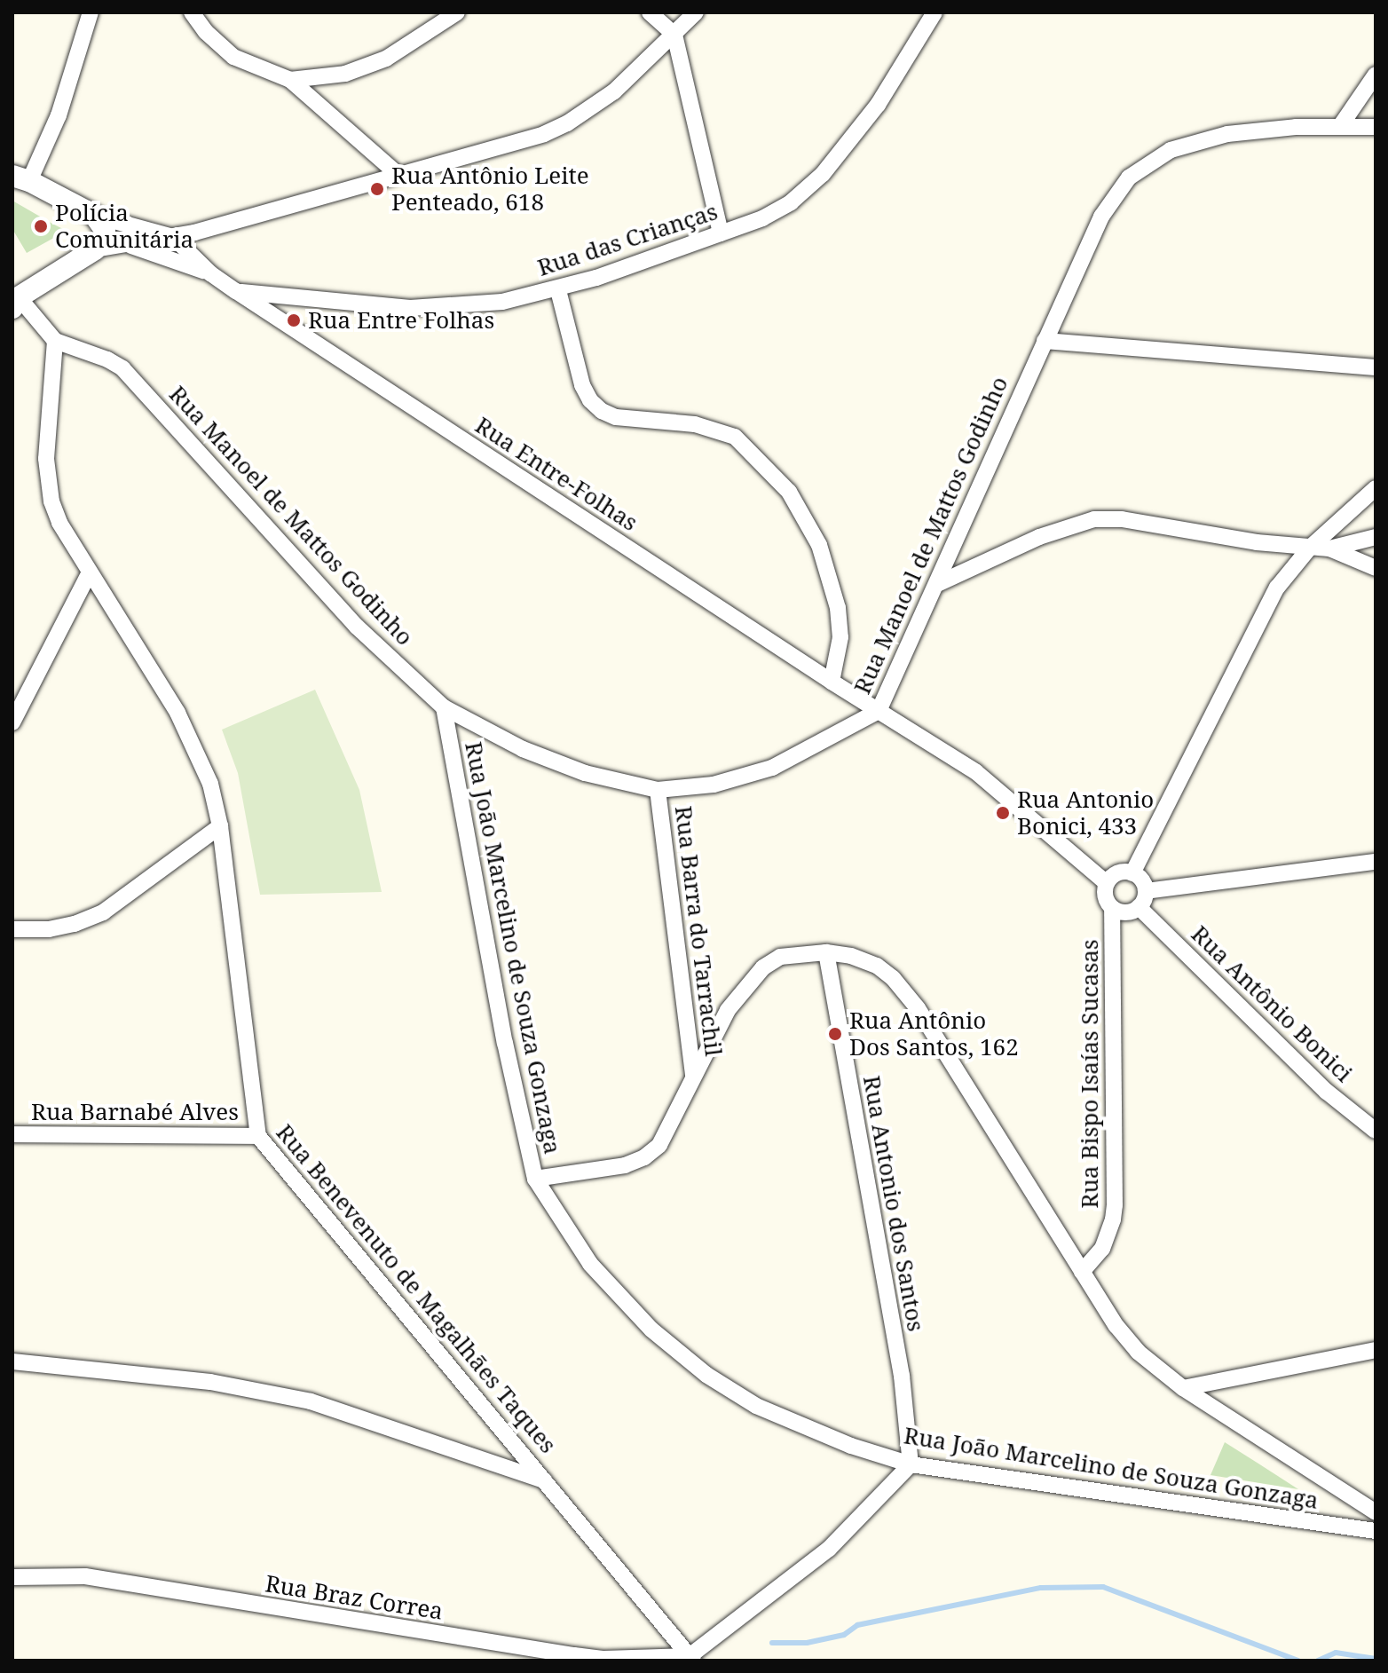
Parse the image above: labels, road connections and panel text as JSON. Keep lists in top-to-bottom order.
{
  "streets": {
    "street": [
      "Rua das Crianças",
      "Rua Entre-Folhas",
      "Rua Manoel de Mattos Godinho",
      "Rua Barra do Tarrachil",
      "Rua João Marcelino de Souza Gonzaga",
      "Rua Antônio Bonici",
      "Rua Bispo Isaías Sucasas",
      "Rua Barnabé Alves",
      "Rua Antonio dos Santos",
      "Rua Benevenuto de Magalhães Taques",
      "Rua Braz Correa"
    ]
  },
  "crossings": [
    ["Rua das Crianças", "Rua Entre-Folhas"],
    ["Rua Entre-Folhas", "Rua Manoel de Mattos Godinho"],
    ["Rua Manoel de Mattos Godinho", "Rua Barra do Tarrachil"],
    ["Rua Manoel de Mattos Godinho", "Rua João Marcelino de Souza Gonzaga"],
    ["Rua Manoel de Mattos Godinho", "Rua Benevenuto de Magalhães Taques"],
    ["Rua João Marcelino de Souza Gonzaga", "Rua Antonio dos Santos"],
    ["Rua Antônio Bonici", "Rua Bispo Isaías Sucasas"],
    ["Rua Barnabé Alves", "Rua Benevenuto de Magalhães Taques"],
    ["Rua Benevenuto de Magalhães Taques", "Rua Braz Correa"]
  ],
  "places": [
    "Rua Antônio Leite Penteado, 618",
    "Polícia Comunitária",
    "Rua Entre Folhas",
    "Rua Antonio Bonici, 433",
    "Rua Antônio Dos Santos, 162"
  ]
}
